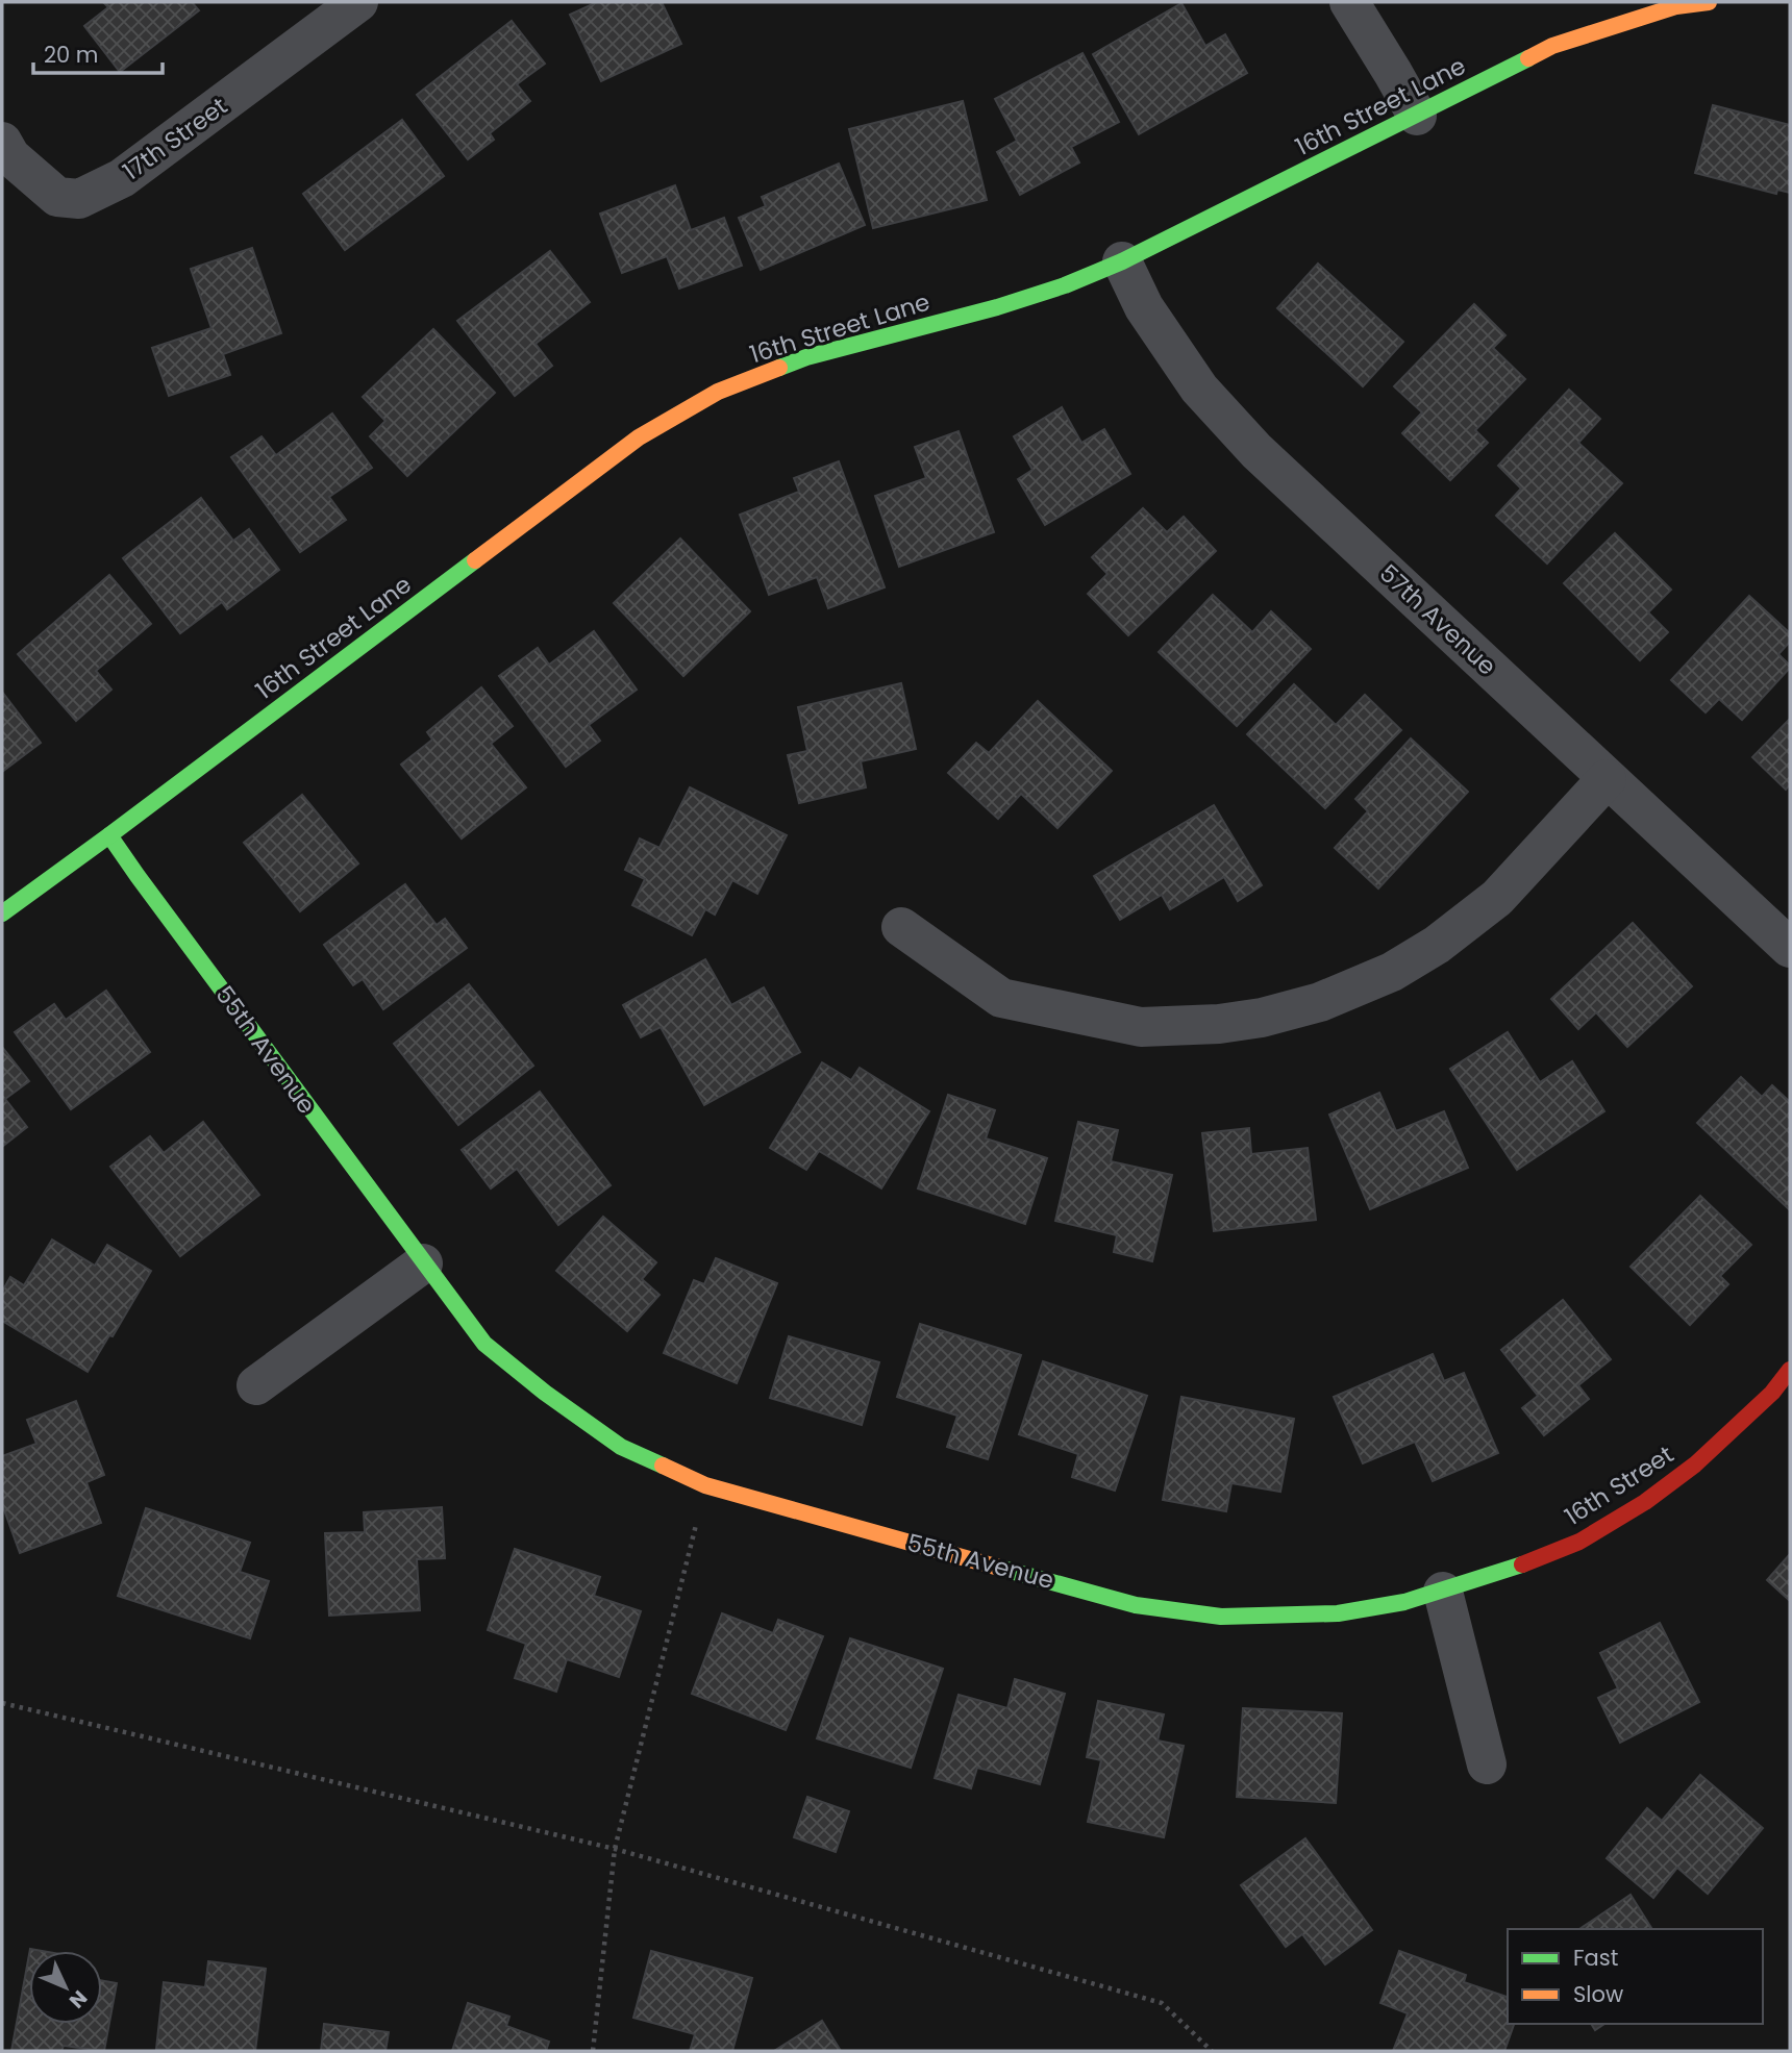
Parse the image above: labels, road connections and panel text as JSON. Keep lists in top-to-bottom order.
{
  "streets": {
    "street": [
      "16th Street Lane",
      "17th Street",
      "57th Avenue",
      "55th Avenue",
      "16th Street"
    ]
  },
  "crossings": [
    ["16th Street Lane", "57th Avenue"],
    ["16th Street Lane", "55th Avenue"],
    ["55th Avenue", "16th Street"]
  ],
  "legend": ["Fast", "Slow"],
  "scale_bar": "20 m",
  "north": "bottom right"
}
